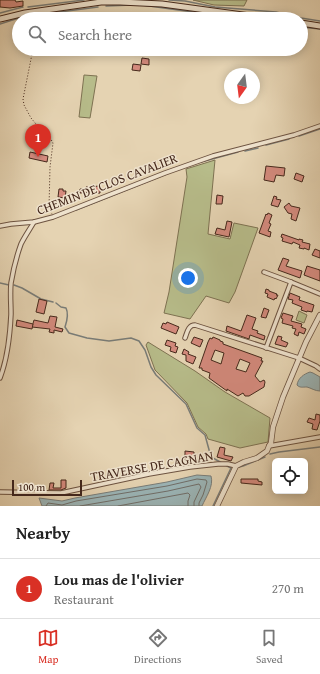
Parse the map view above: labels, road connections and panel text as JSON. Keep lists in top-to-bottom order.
{
  "streets": {
    "street": ["CHEMIN DE CLOS CAVALIER", "TRAVERSE DE CAGNAN"]
  },
  "scale_bar": "100 m",
  "north": "bottom",
  "page": {
    "search": "Search here",
    "pins": "1",
    "scale": "100 m",
    "heading": "Nearby",
    "list": [
      {
        "mark": "1",
        "name": "Lou mas de l'olivier",
        "note": "Restaurant",
        "value": "270 m"
      }
    ],
    "nav": ["Map", "Directions", "Saved"]
  }
}
